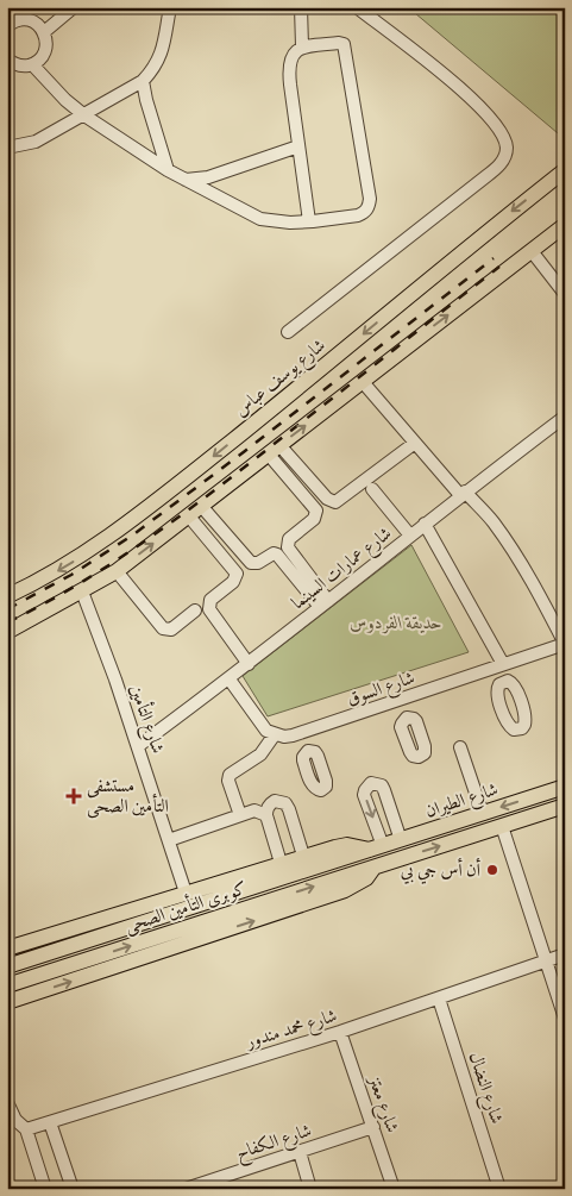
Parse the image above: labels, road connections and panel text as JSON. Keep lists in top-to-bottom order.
{
  "streets": {
    "main road": ["شارع يوسف عباس", "شارع الطيران", "كوبرى التأمين الصحى"],
    "street": [
      "شارع عمارات السينما",
      "شارع السوق",
      "شارع التأمين",
      "شارع محمد مندور",
      "شارع النضال",
      "شارع معتز",
      "شارع الكفاح"
    ]
  },
  "crossings": [
    ["شارع عمارات السينما", "شارع التأمين"],
    ["شارع الطيران", "كوبرى التأمين الصحى"],
    ["شارع محمد مندور", "شارع النضال"],
    ["شارع محمد مندور", "شارع معتز"],
    ["شارع معتز", "شارع الكفاح"]
  ],
  "parks": ["حديقة الفردوس"],
  "places": {
    "health": ["مستشفى التأمين الصحى"],
    "other": ["أن أس جي بي"]
  }
}
